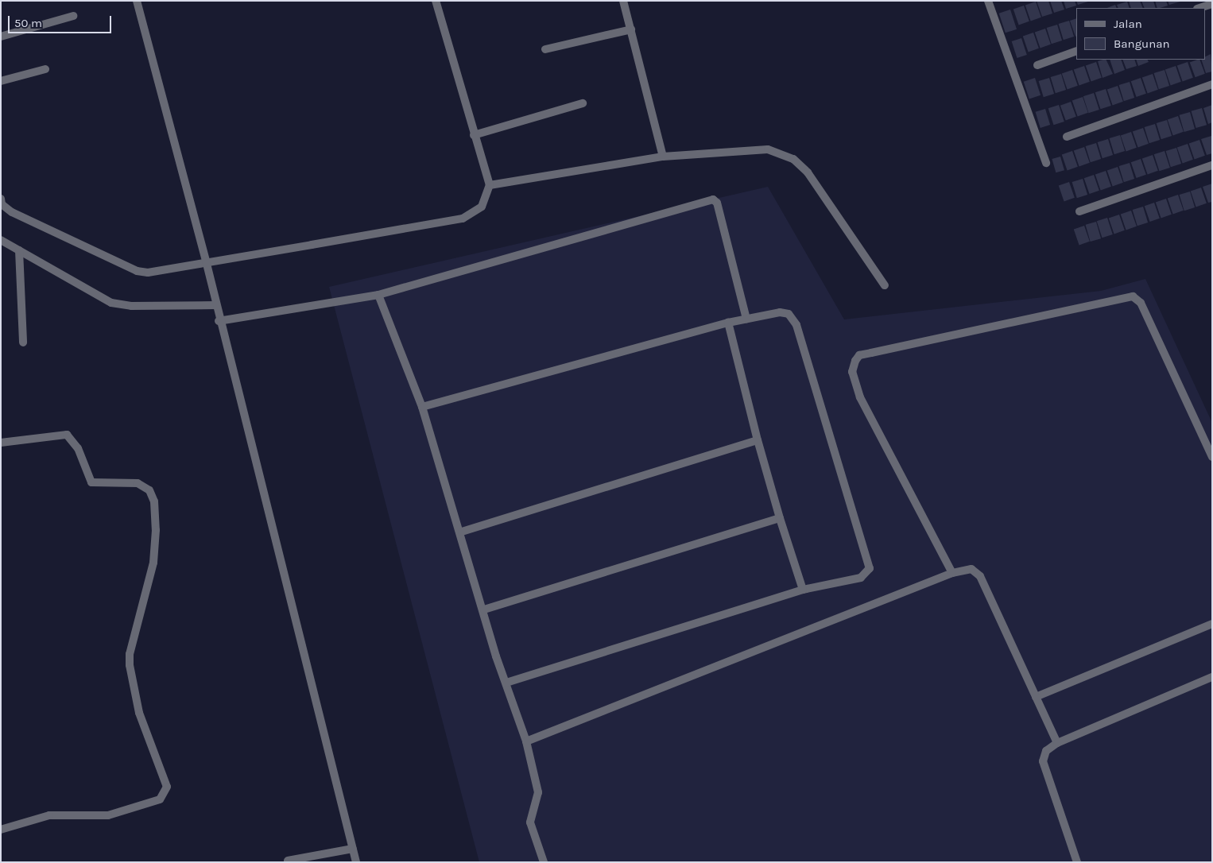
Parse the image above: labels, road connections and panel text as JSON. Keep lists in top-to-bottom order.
{
  "legend": ["Jalan", "Bangunan"],
  "scale_bar": "50 m"
}
